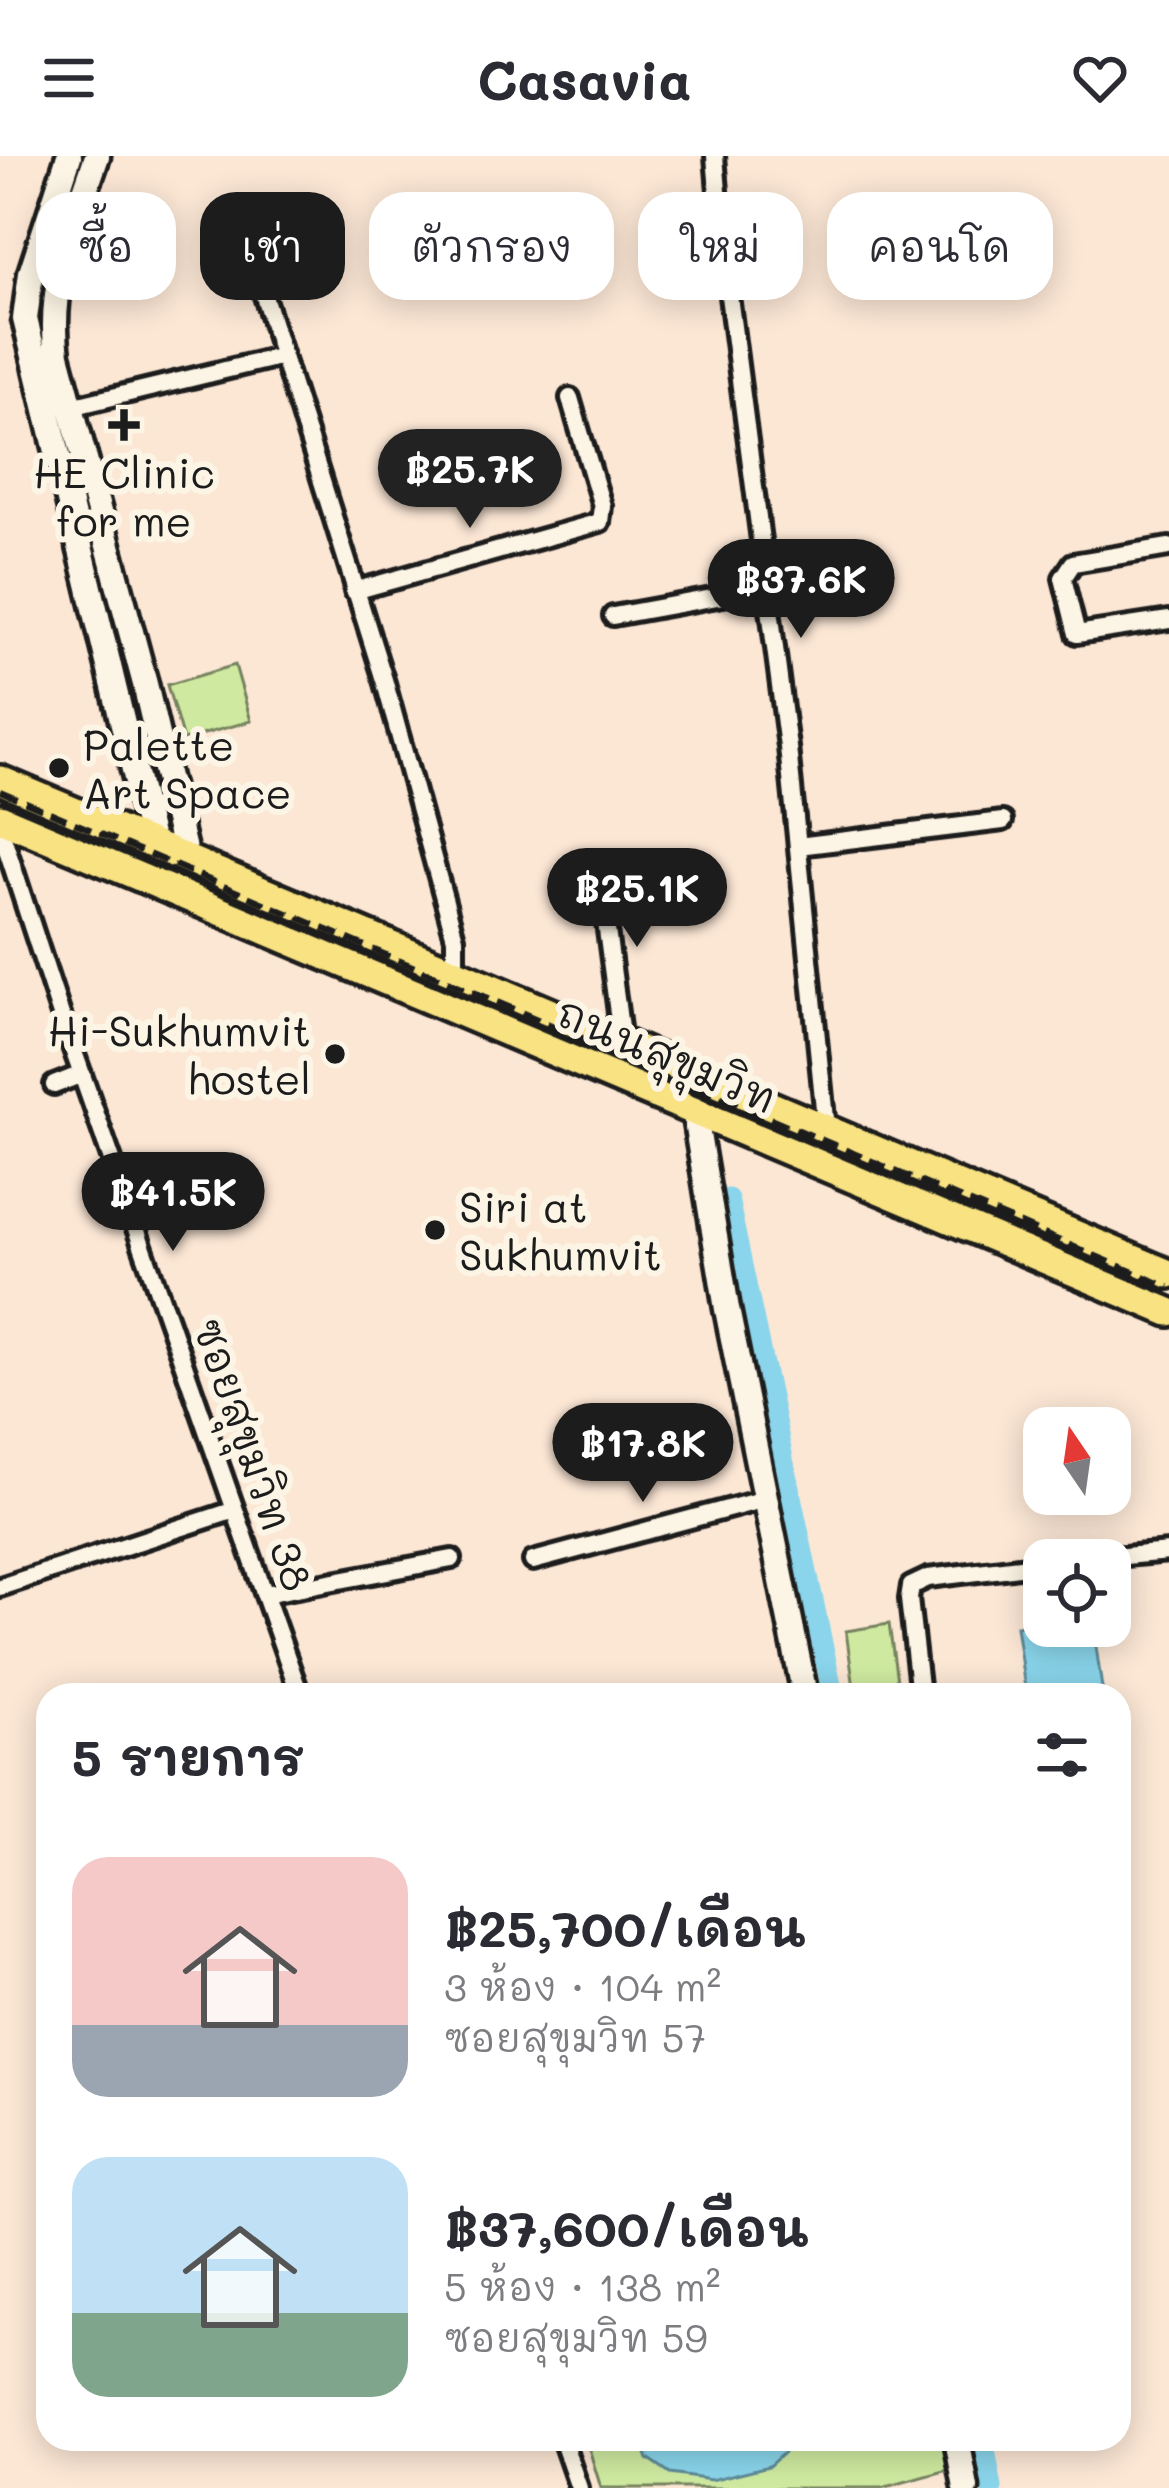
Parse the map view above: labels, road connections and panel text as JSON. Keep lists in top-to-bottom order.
{
  "streets": {
    "main road": ["ถนนสุขุมวิท"],
    "street": ["ซอยสุขุมวิท 38"]
  },
  "places": {
    "health": ["HE Clinic for me"],
    "other": ["Palette Art Space", "Hi-Sukhumvit hostel", "Siri at Sukhumvit"]
  },
  "north": "top",
  "page": {
    "header": "Casavia",
    "chip": [
      "ซื้อ",
      "เช่า",
      "ตัวกรอง",
      "ใหม่",
      "คอนโด"
    ],
    "price": [
      "฿25.7K",
      "฿37.6K",
      "฿25.1K",
      "฿41.5K",
      "฿17.8K"
    ],
    "heading": "5 รายการ",
    "list": [
      {
        "name": "฿25,700/เดือน",
        "note": "3 ห้อง · 104 m² · ซอยสุขุมวิท 57"
      },
      {
        "name": "฿37,600/เดือน",
        "note": "5 ห้อง · 138 m² · ซอยสุขุมวิท 59"
      }
    ]
  }
}
